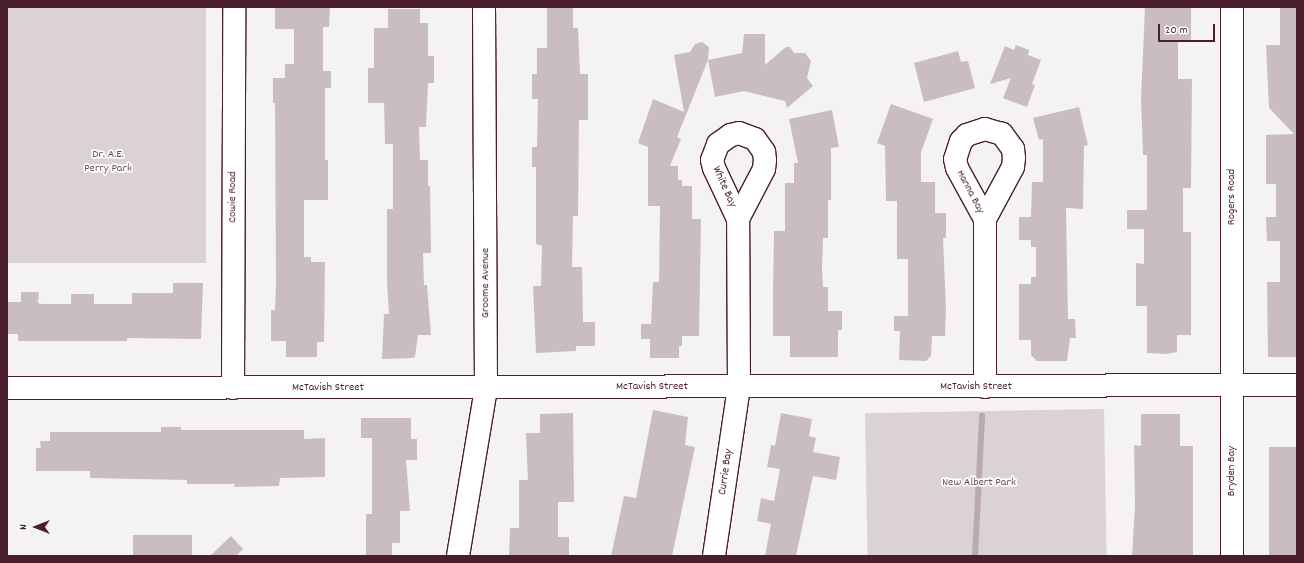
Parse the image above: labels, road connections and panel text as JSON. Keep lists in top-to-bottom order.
{
  "streets": {
    "street": [
      "White Bay",
      "Hanna Bay",
      "Cowie Road",
      "Rogers Road",
      "Groome Avenue",
      "McTavish Street",
      "Bryden Bay",
      "Currie Bay"
    ]
  },
  "crossings": [
    ["White Bay", "McTavish Street"],
    ["White Bay", "Currie Bay"],
    ["Hanna Bay", "McTavish Street"],
    ["Cowie Road", "McTavish Street"],
    ["Rogers Road", "McTavish Street"],
    ["Rogers Road", "Bryden Bay"],
    ["Groome Avenue", "McTavish Street"],
    ["McTavish Street", "Bryden Bay"],
    ["McTavish Street", "Currie Bay"]
  ],
  "parks": ["Dr. A.E. Perry Park", "New Albert Park"],
  "scale_bar": "20 m",
  "north": "left"
}
